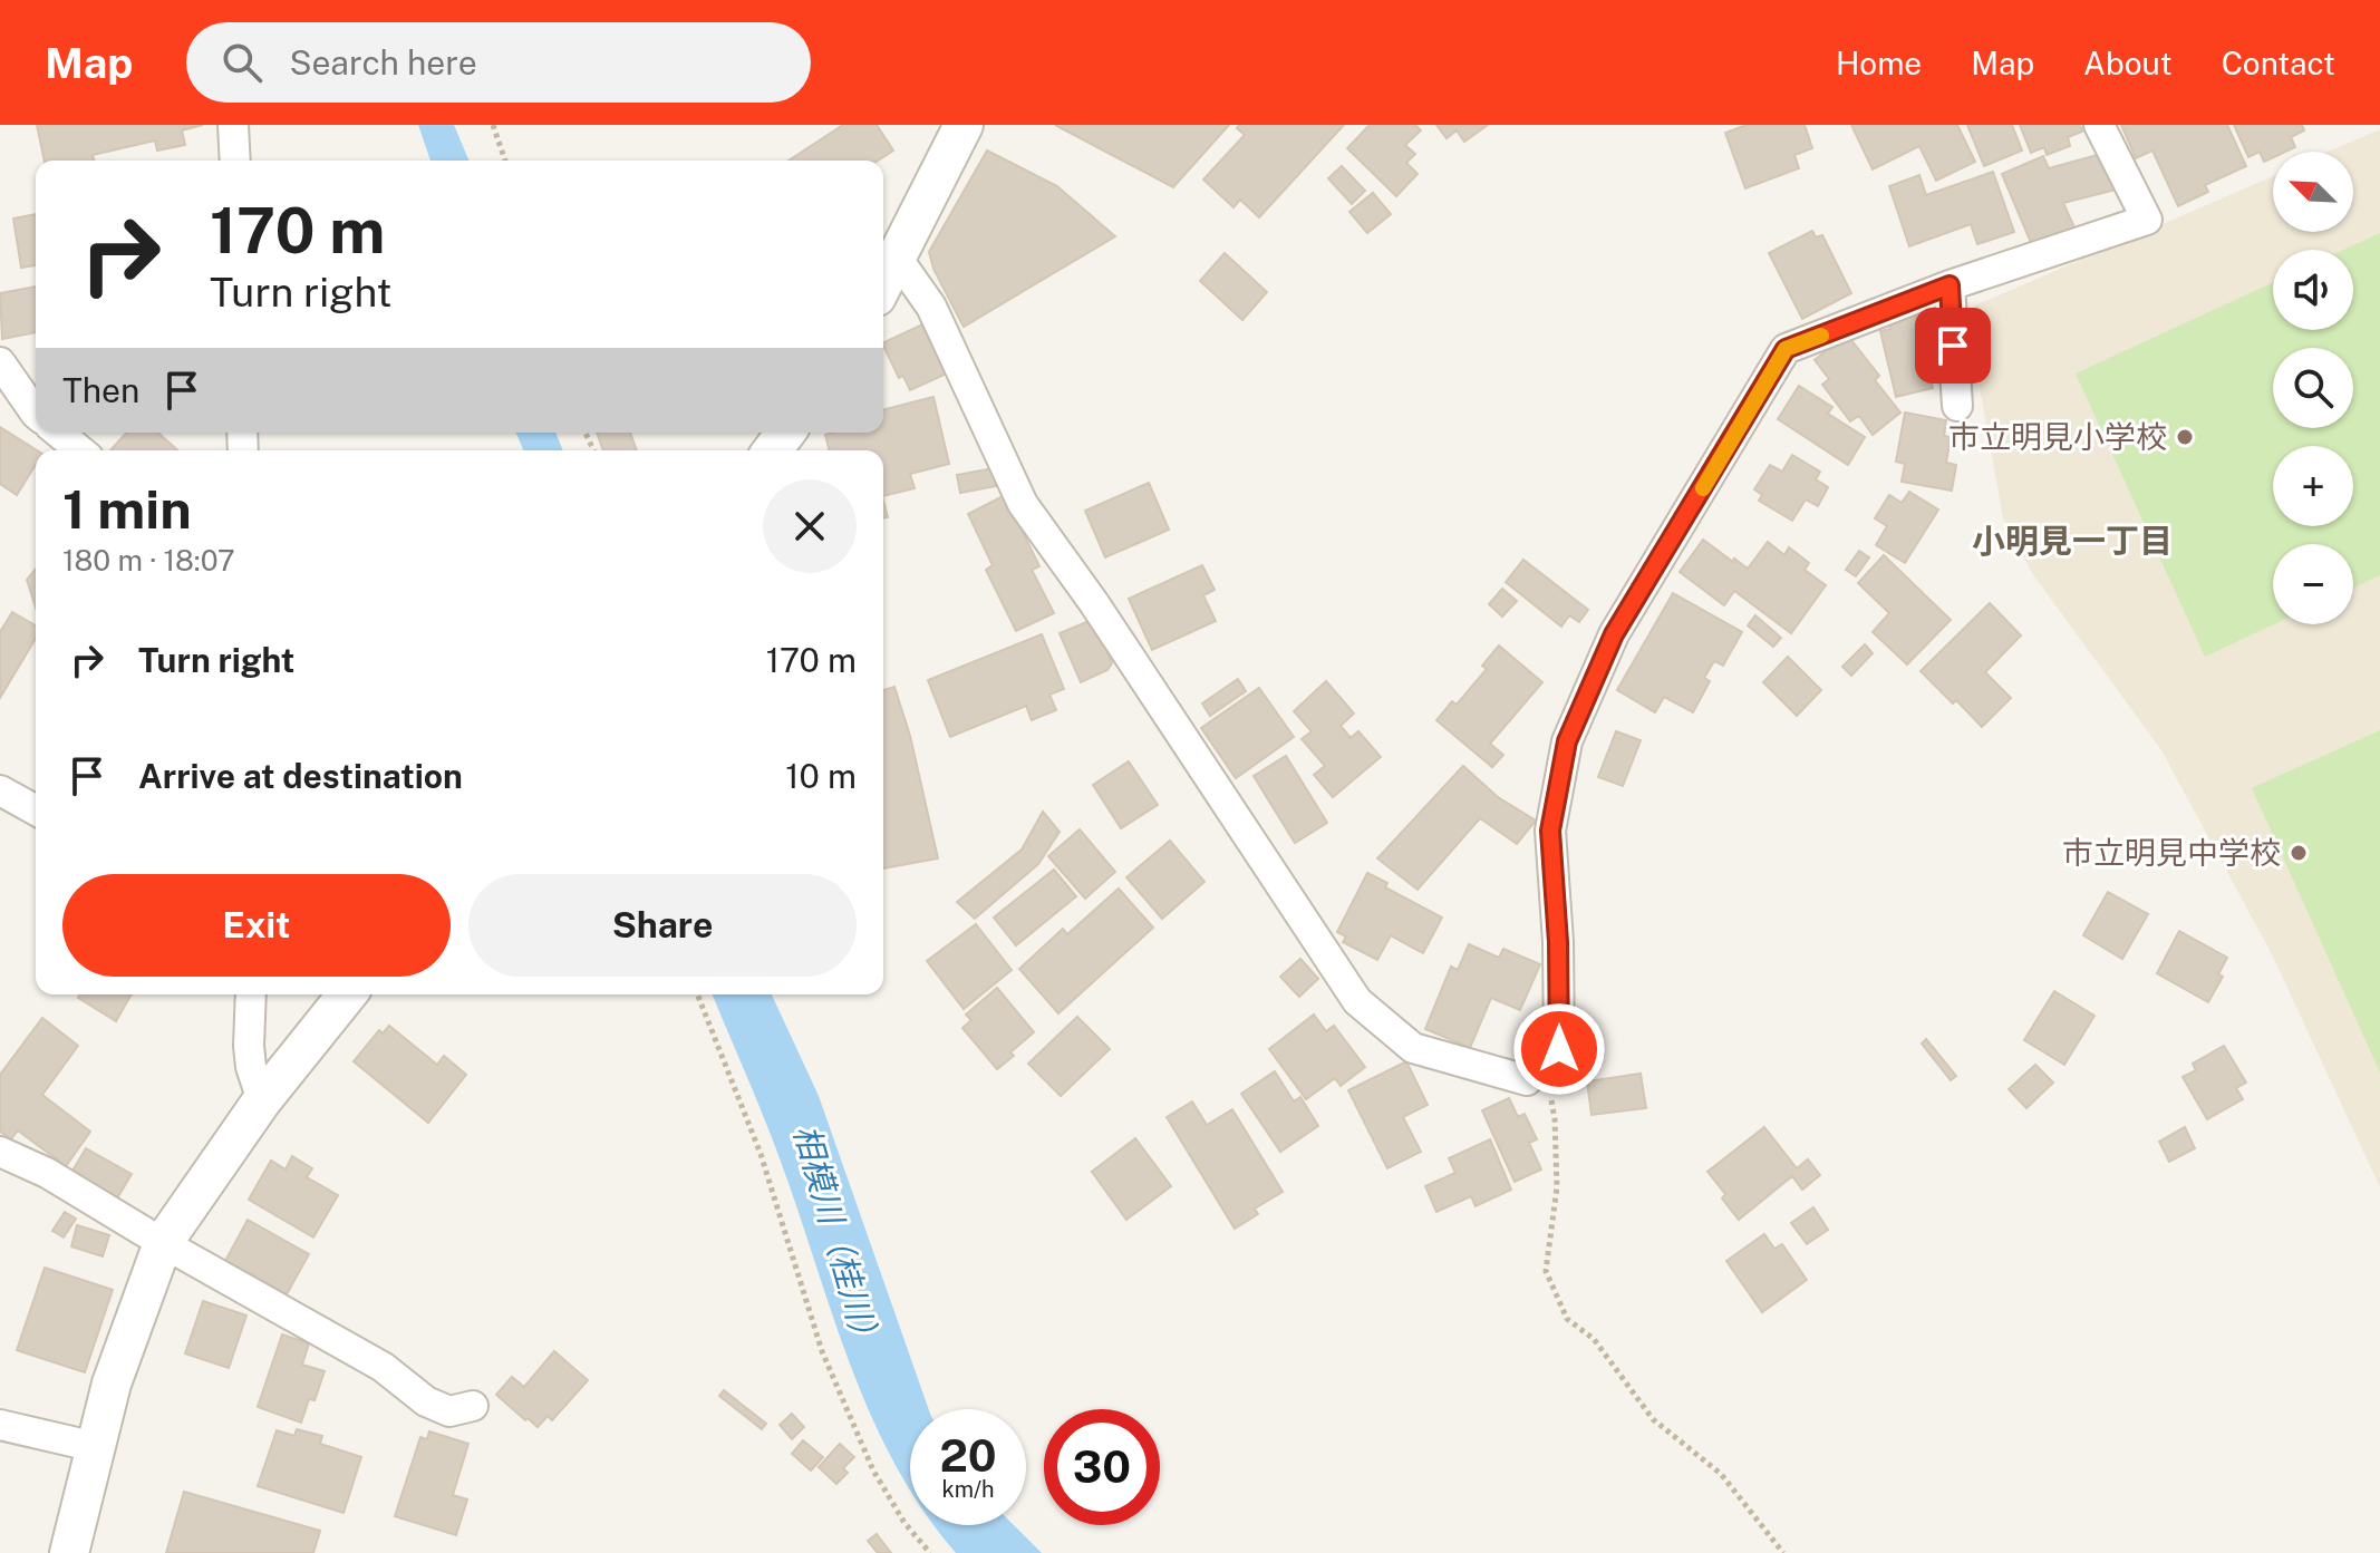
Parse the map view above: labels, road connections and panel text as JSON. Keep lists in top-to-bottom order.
{
  "districts": ["小明見一丁目"],
  "water": ["相模川（桂川）"],
  "places": ["市立明見小学校", "市立明見中学校"],
  "north": "top left",
  "page": {
    "header": "Map",
    "search": "Search here",
    "nav": [
      "Home",
      "Map",
      "About",
      "Contact"
    ],
    "map_buttons": ["+", "−"],
    "turn": ["170 m", "Turn right"],
    "then": "Then",
    "heading": ["1 min", "180 m · 18:07"],
    "list": [
      {
        "name": "Turn right",
        "value": "170 m"
      },
      {
        "name": "Arrive at destination",
        "value": "10 m"
      }
    ],
    "buttons": ["Exit", "Share"],
    "speed": "20 km/h",
    "limit": "30"
  }
}
